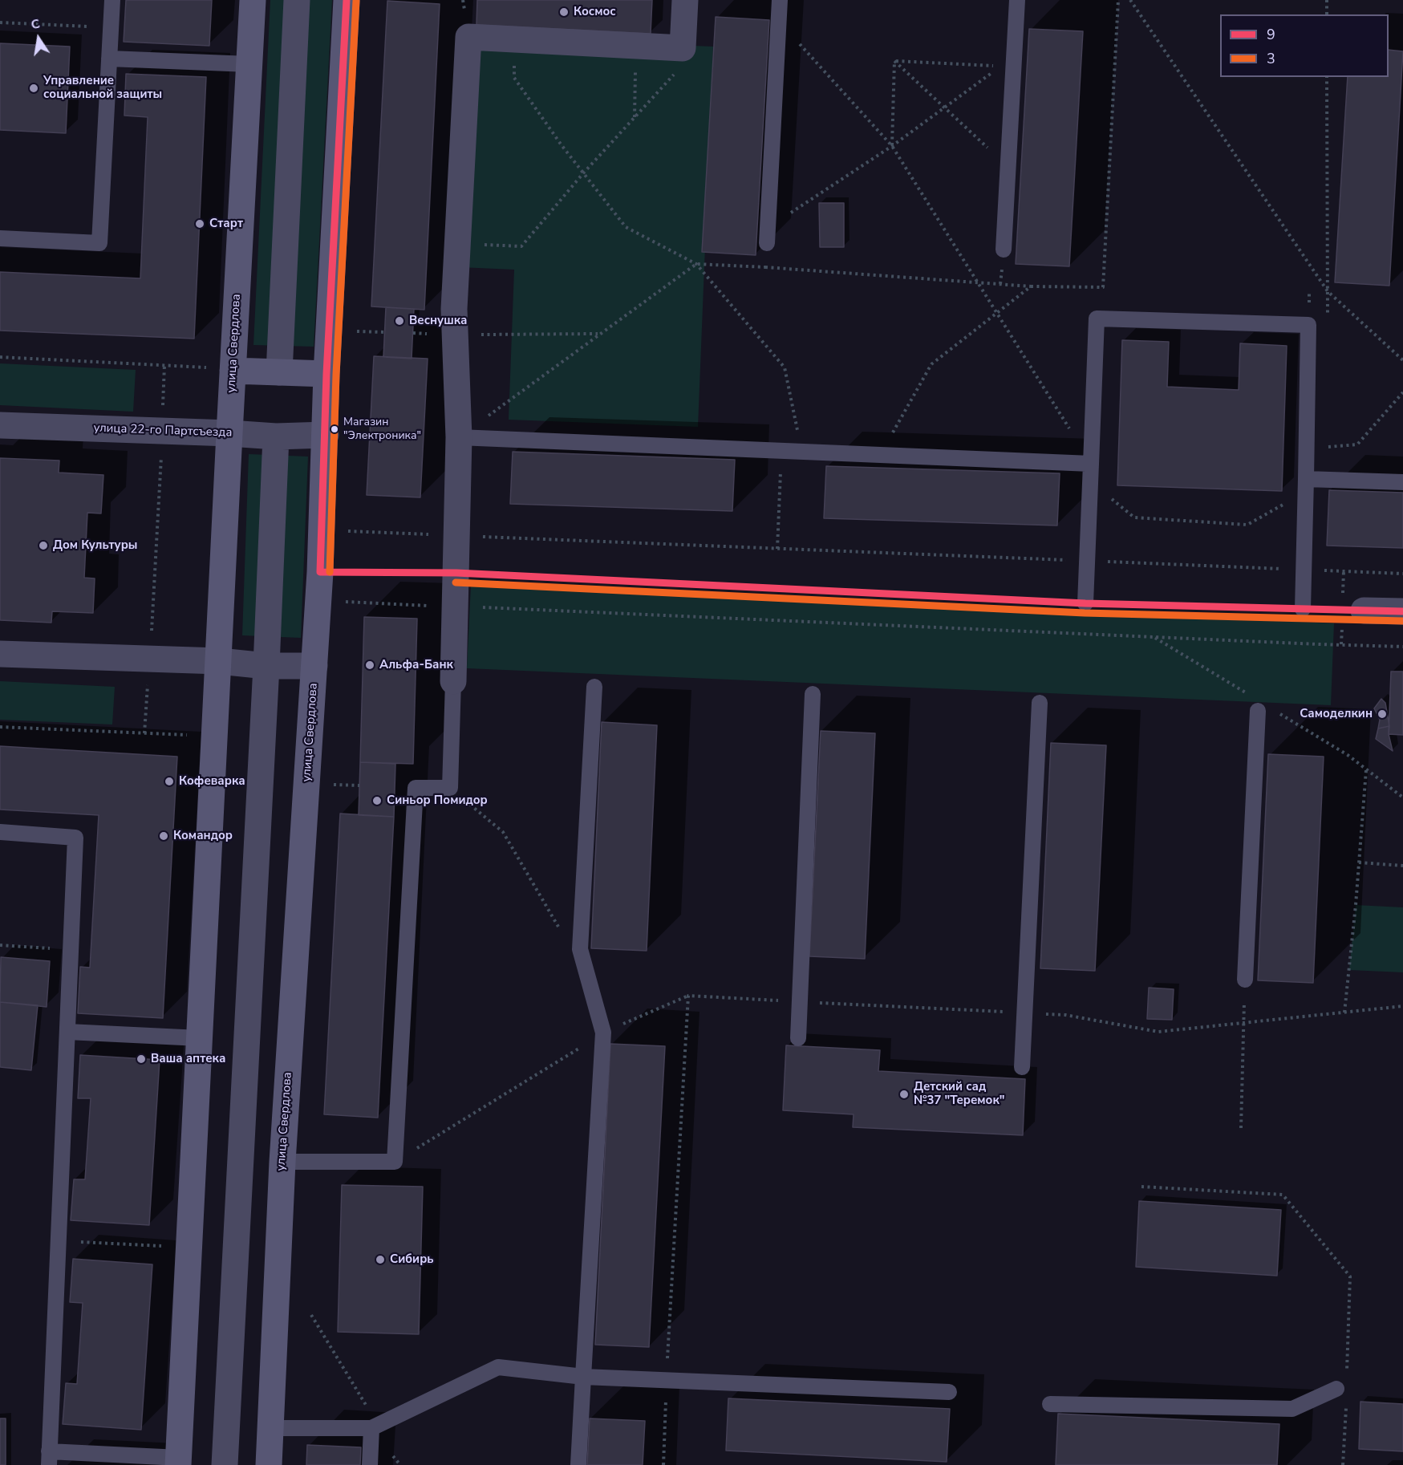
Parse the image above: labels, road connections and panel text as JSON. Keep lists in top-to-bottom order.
{
  "streets": {
    "street": ["улица Свердлова", "улица 22-го Партсъезда"]
  },
  "crossings": [
    ["улица Свердлова", "улица 22-го Партсъезда"]
  ],
  "places": [
    "Космос",
    "Управление социальной защиты",
    "Старт",
    "Веснушка",
    "Магазин \"Электроника\"",
    "Дом Культуры",
    "Альфа-Банк",
    "Самоделкин",
    "Кофеварка",
    "Синьор Помидор",
    "Командор",
    "Ваша аптека",
    "Детский сад №37 \"Теремок\"",
    "Сибирь"
  ],
  "lines": ["transit line 9", "transit line 3"],
  "legend": ["9", "3"],
  "north": "top"
}
